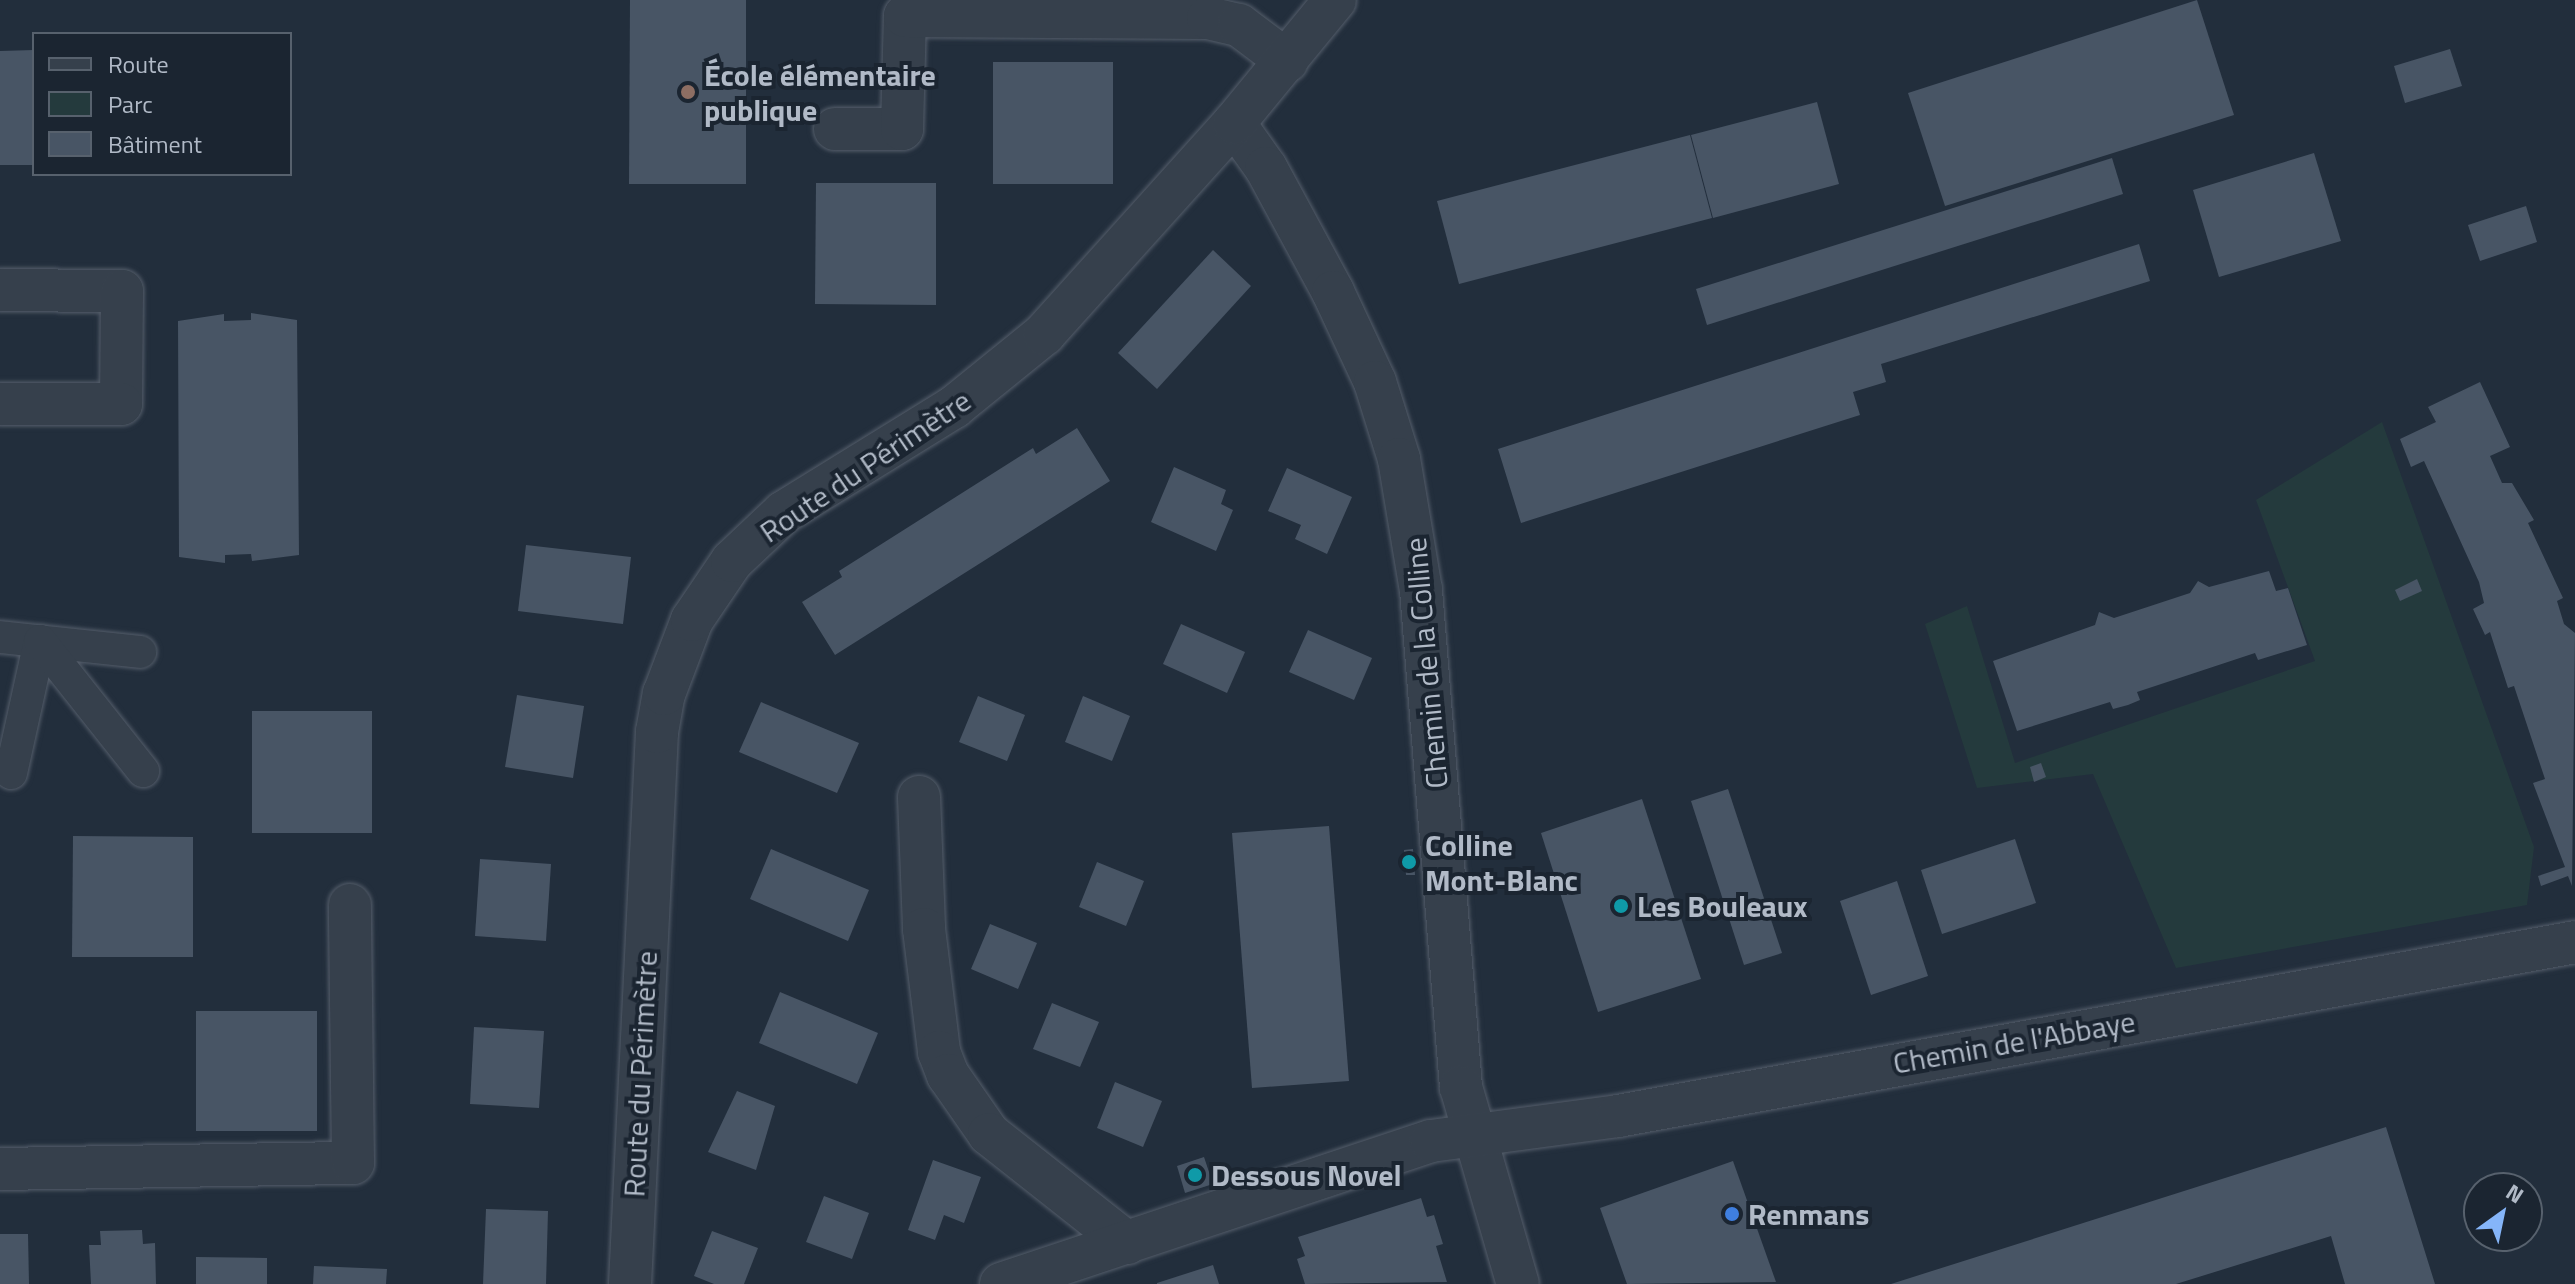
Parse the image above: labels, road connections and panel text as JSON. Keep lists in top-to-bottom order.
{
  "streets": {
    "street": ["Route du Périmètre", "Chemin de la Colline", "Chemin de l'Abbaye"]
  },
  "crossings": [
    ["Route du Périmètre", "Chemin de la Colline"],
    ["Chemin de la Colline", "Chemin de l'Abbaye"]
  ],
  "places": [
    "École élémentaire publique",
    "Colline Mont-Blanc",
    "Les Bouleaux",
    "Dessous Novel",
    "Renmans"
  ],
  "legend": ["Route", "Parc", "Bâtiment"],
  "north": "top right"
}
